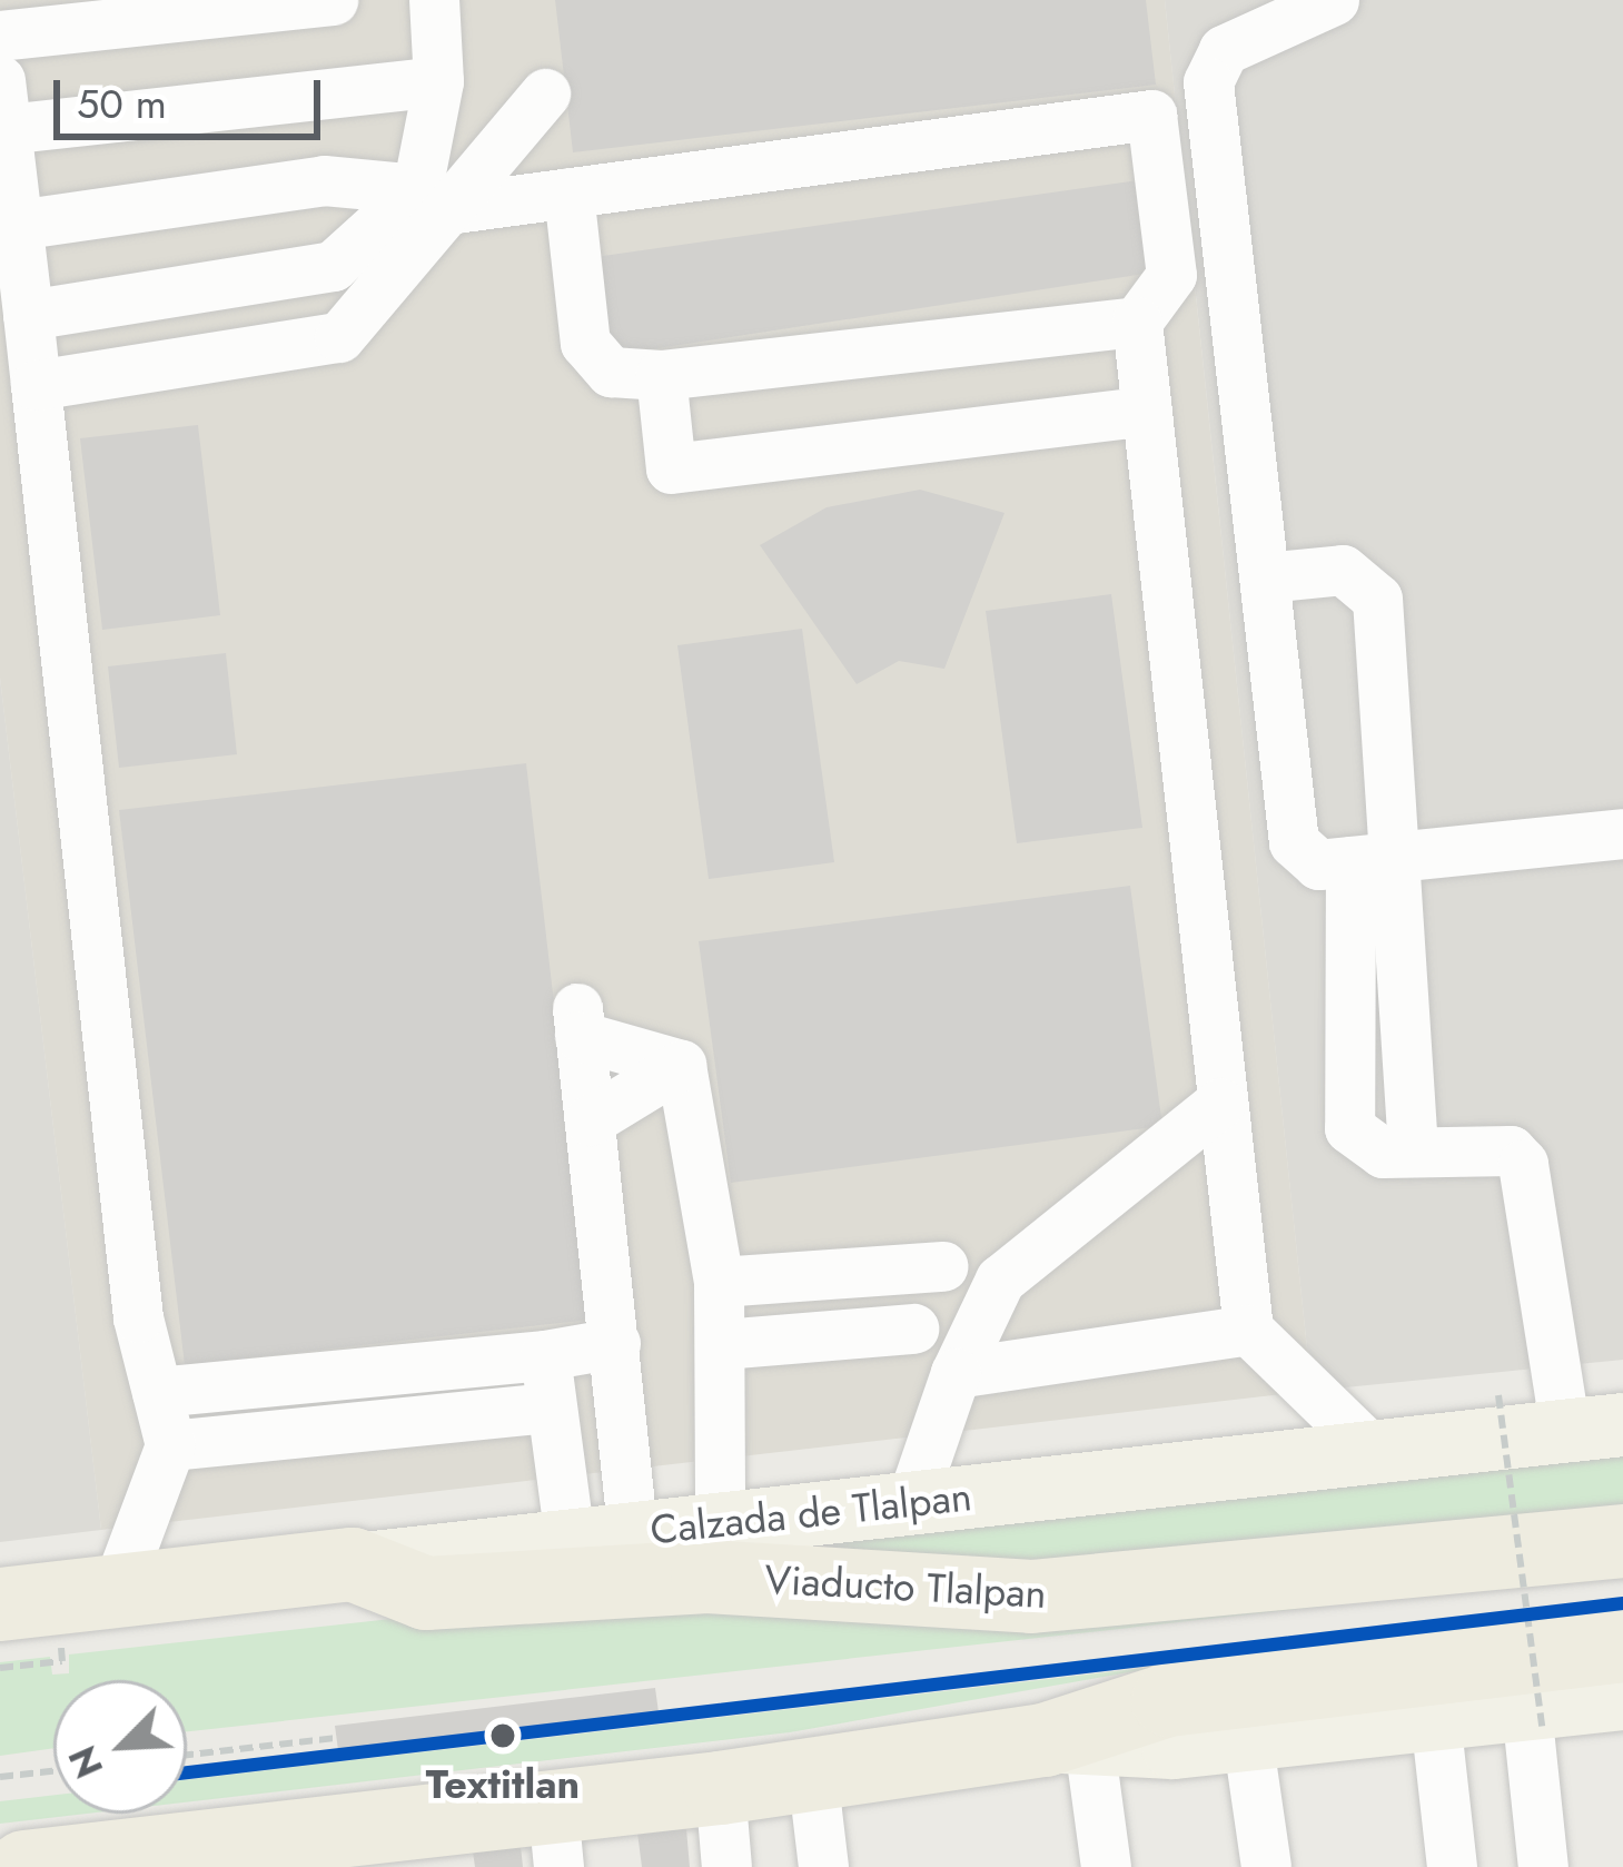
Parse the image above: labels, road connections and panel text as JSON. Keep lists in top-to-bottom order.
{
  "streets": {
    "highway": ["Calzada de Tlalpan", "Viaducto Tlalpan"]
  },
  "crossings": [
    ["Calzada de Tlalpan", "Viaducto Tlalpan"]
  ],
  "places": ["Textitlan"],
  "scale_bar": "50 m",
  "north": "bottom left"
}
